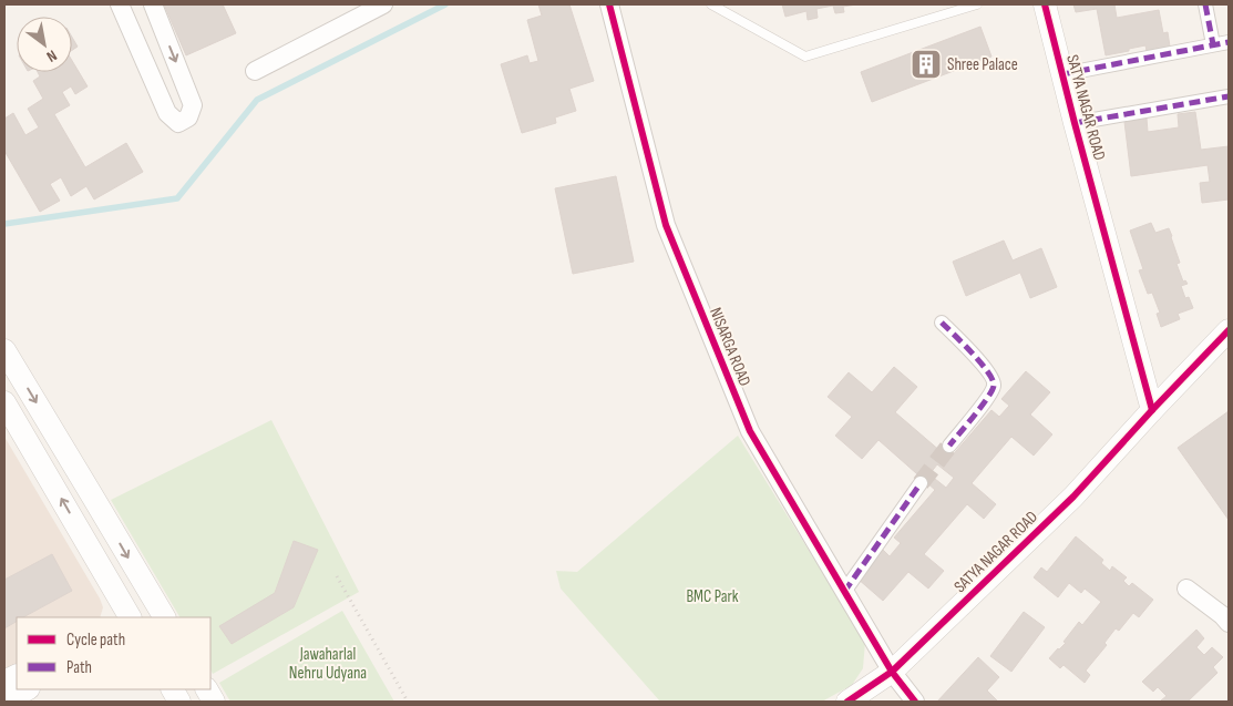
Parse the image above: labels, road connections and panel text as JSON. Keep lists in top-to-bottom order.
{
  "streets": {
    "street": ["SATYA NAGAR ROAD", "NISARGA ROAD"]
  },
  "crossings": [
    ["SATYA NAGAR ROAD", "NISARGA ROAD"]
  ],
  "parks": ["BMC Park", "Jawaharlal Nehru Udyana"],
  "places": {
    "building": ["Shree Palace"]
  },
  "legend": ["Cycle path", "Path"],
  "north": "bottom right"
}
